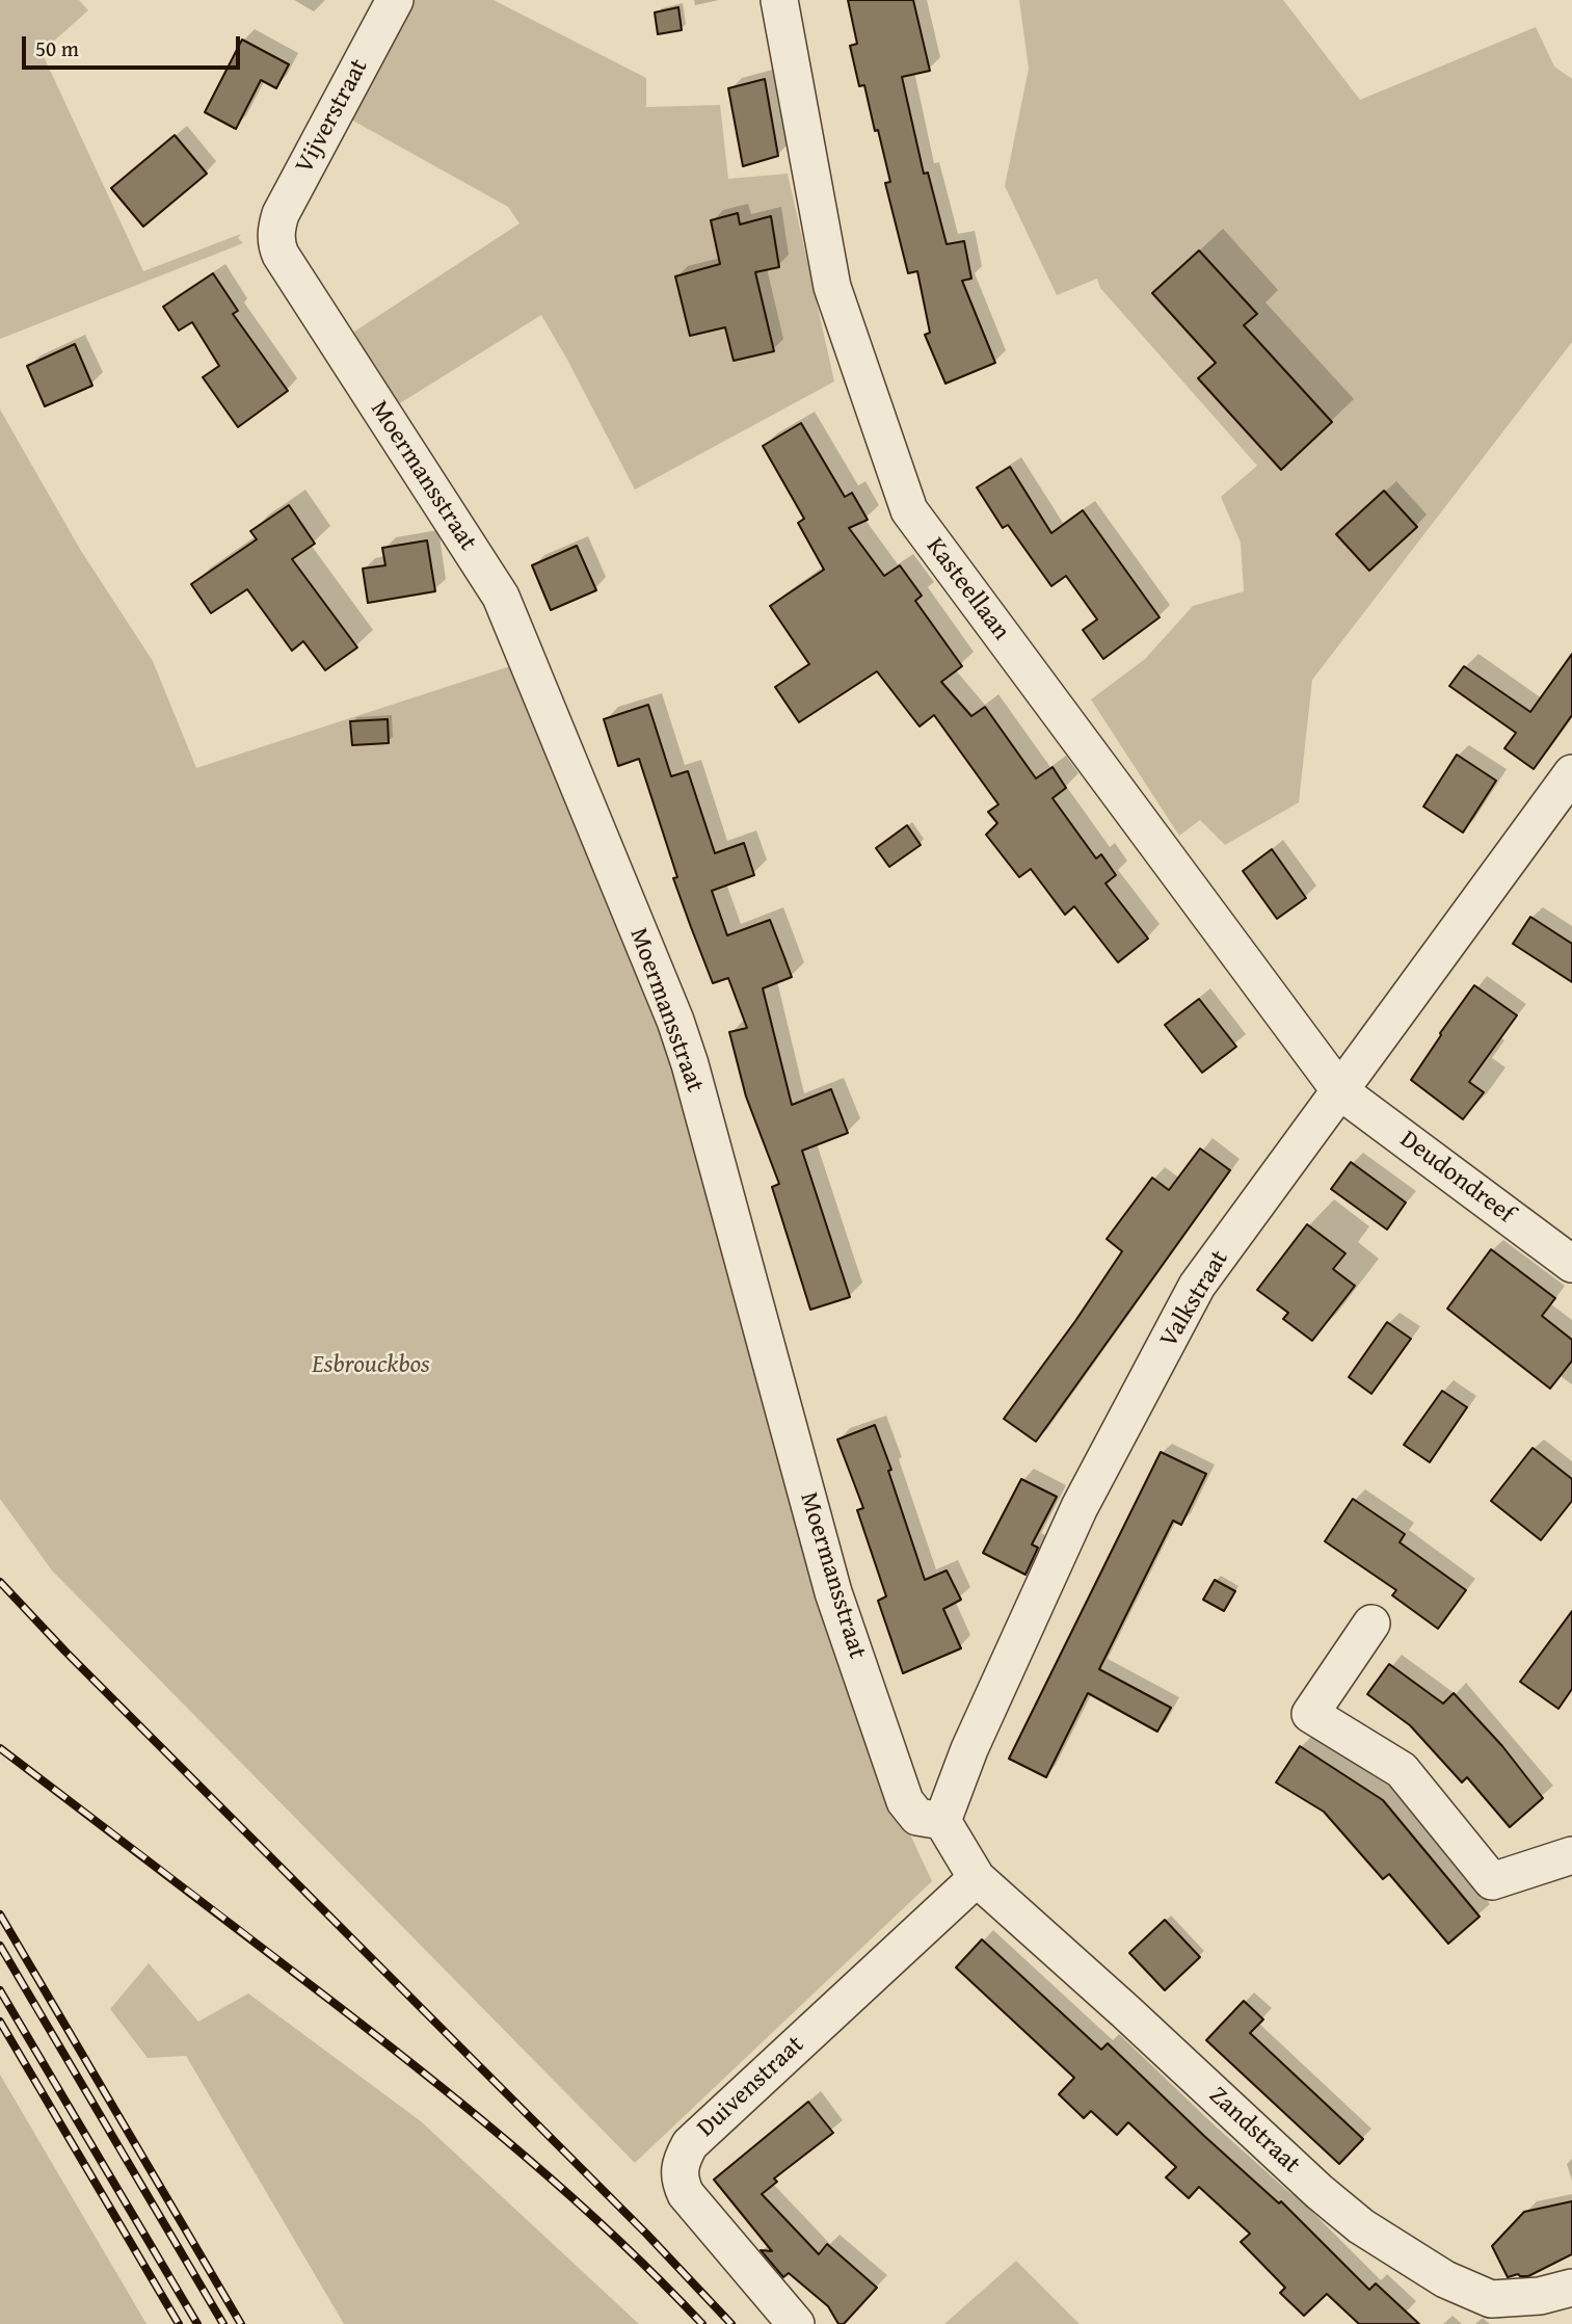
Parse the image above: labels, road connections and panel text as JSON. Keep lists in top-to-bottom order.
{
  "streets": {
    "street": [
      "Vijverstraat",
      "Moermansstraat",
      "Kasteellaan",
      "Deudondreef",
      "Valkstraat",
      "Duivenstraat",
      "Zandstraat"
    ]
  },
  "crossings": [
    ["Vijverstraat", "Moermansstraat"],
    ["Moermansstraat", "Valkstraat"],
    ["Kasteellaan", "Deudondreef"],
    ["Kasteellaan", "Valkstraat"],
    ["Deudondreef", "Valkstraat"],
    ["Duivenstraat", "Zandstraat"]
  ],
  "parks": ["Esbrouckbos"],
  "scale_bar": "50 m"
}
